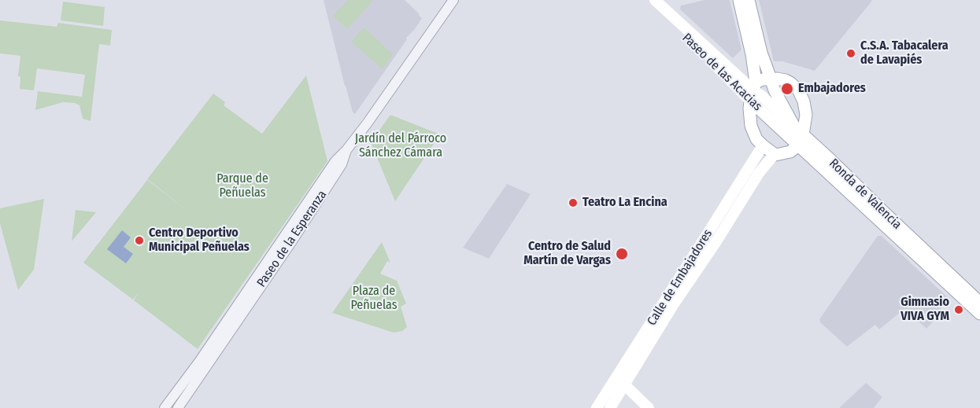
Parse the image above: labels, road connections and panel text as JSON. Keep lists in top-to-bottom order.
{
  "streets": {
    "main road": ["Paseo de las Acacias", "Ronda de Valencia", "Calle de Embajadores"],
    "street": ["Paseo de la Esperanza"]
  },
  "crossings": [
    ["Paseo de las Acacias", "Ronda de Valencia"]
  ],
  "parks": ["Jardín del Párroco Sánchez Cámara", "Parque de Peñuelas", "Plaza de Peñuelas"],
  "places": [
    "C.S.A. Tabacalera de Lavapiés",
    "Embajadores",
    "Teatro La Encina",
    "Centro Deportivo Municipal Peñuelas",
    "Centro de Salud Martín de Vargas",
    "Gimnasio VIVA GYM"
  ]
}
